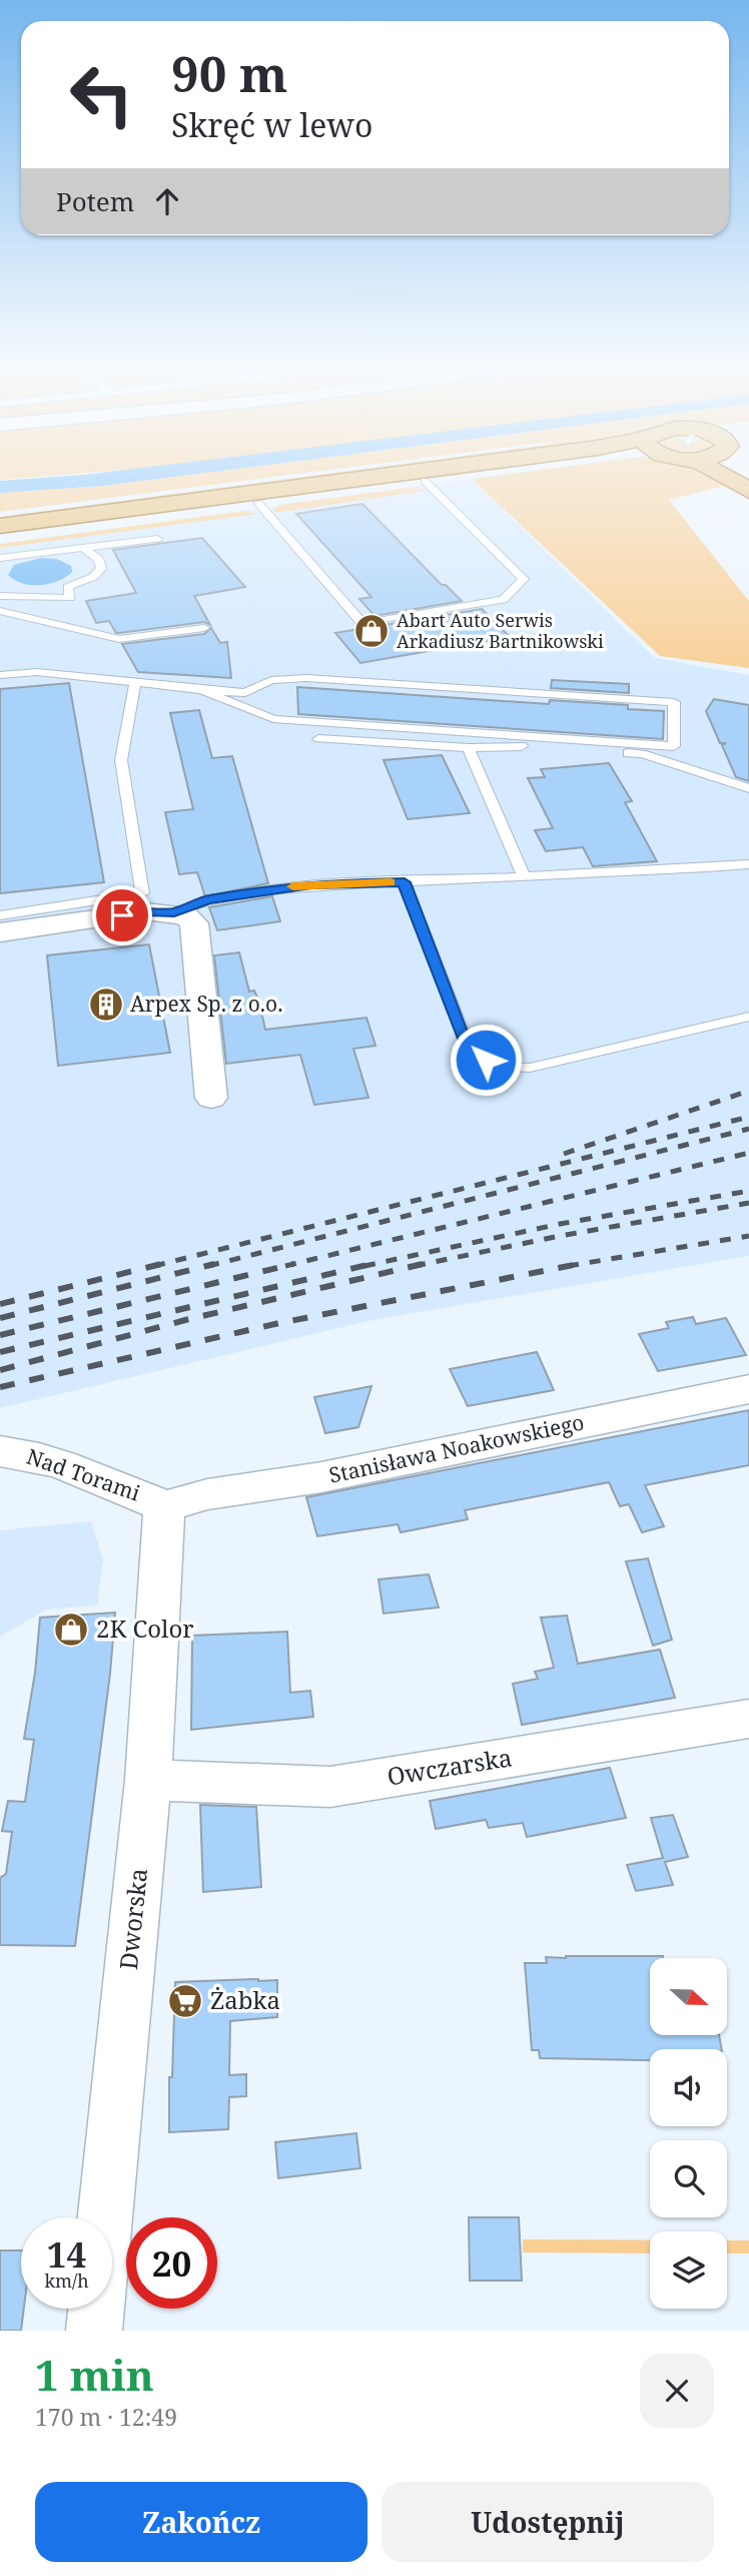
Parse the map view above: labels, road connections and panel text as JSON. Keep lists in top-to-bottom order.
{
  "streets": {
    "street": [
      "Stanisława Noakowskiego",
      "Nad Torami",
      "Owczarska",
      "Dworska"
    ]
  },
  "crossings": [
    ["Stanisława Noakowskiego", "Nad Torami"],
    ["Stanisława Noakowskiego", "Dworska"],
    ["Nad Torami", "Dworska"],
    ["Owczarska", "Dworska"]
  ],
  "places": {
    "shop": ["Abart Auto Serwis Arkadiusz Bartnikowski", "2K Color"],
    "building": ["Arpex Sp. z o.o."],
    "supermarket": ["Żabka"]
  },
  "north": "right",
  "page": {
    "turn": ["90 m", "Skręć w lewo"],
    "then": "Potem",
    "speed": "14 km/h",
    "limit": "20",
    "heading": ["1 min", "170 m · 12:49"],
    "buttons": ["Zakończ", "Udostępnij"]
  }
}
